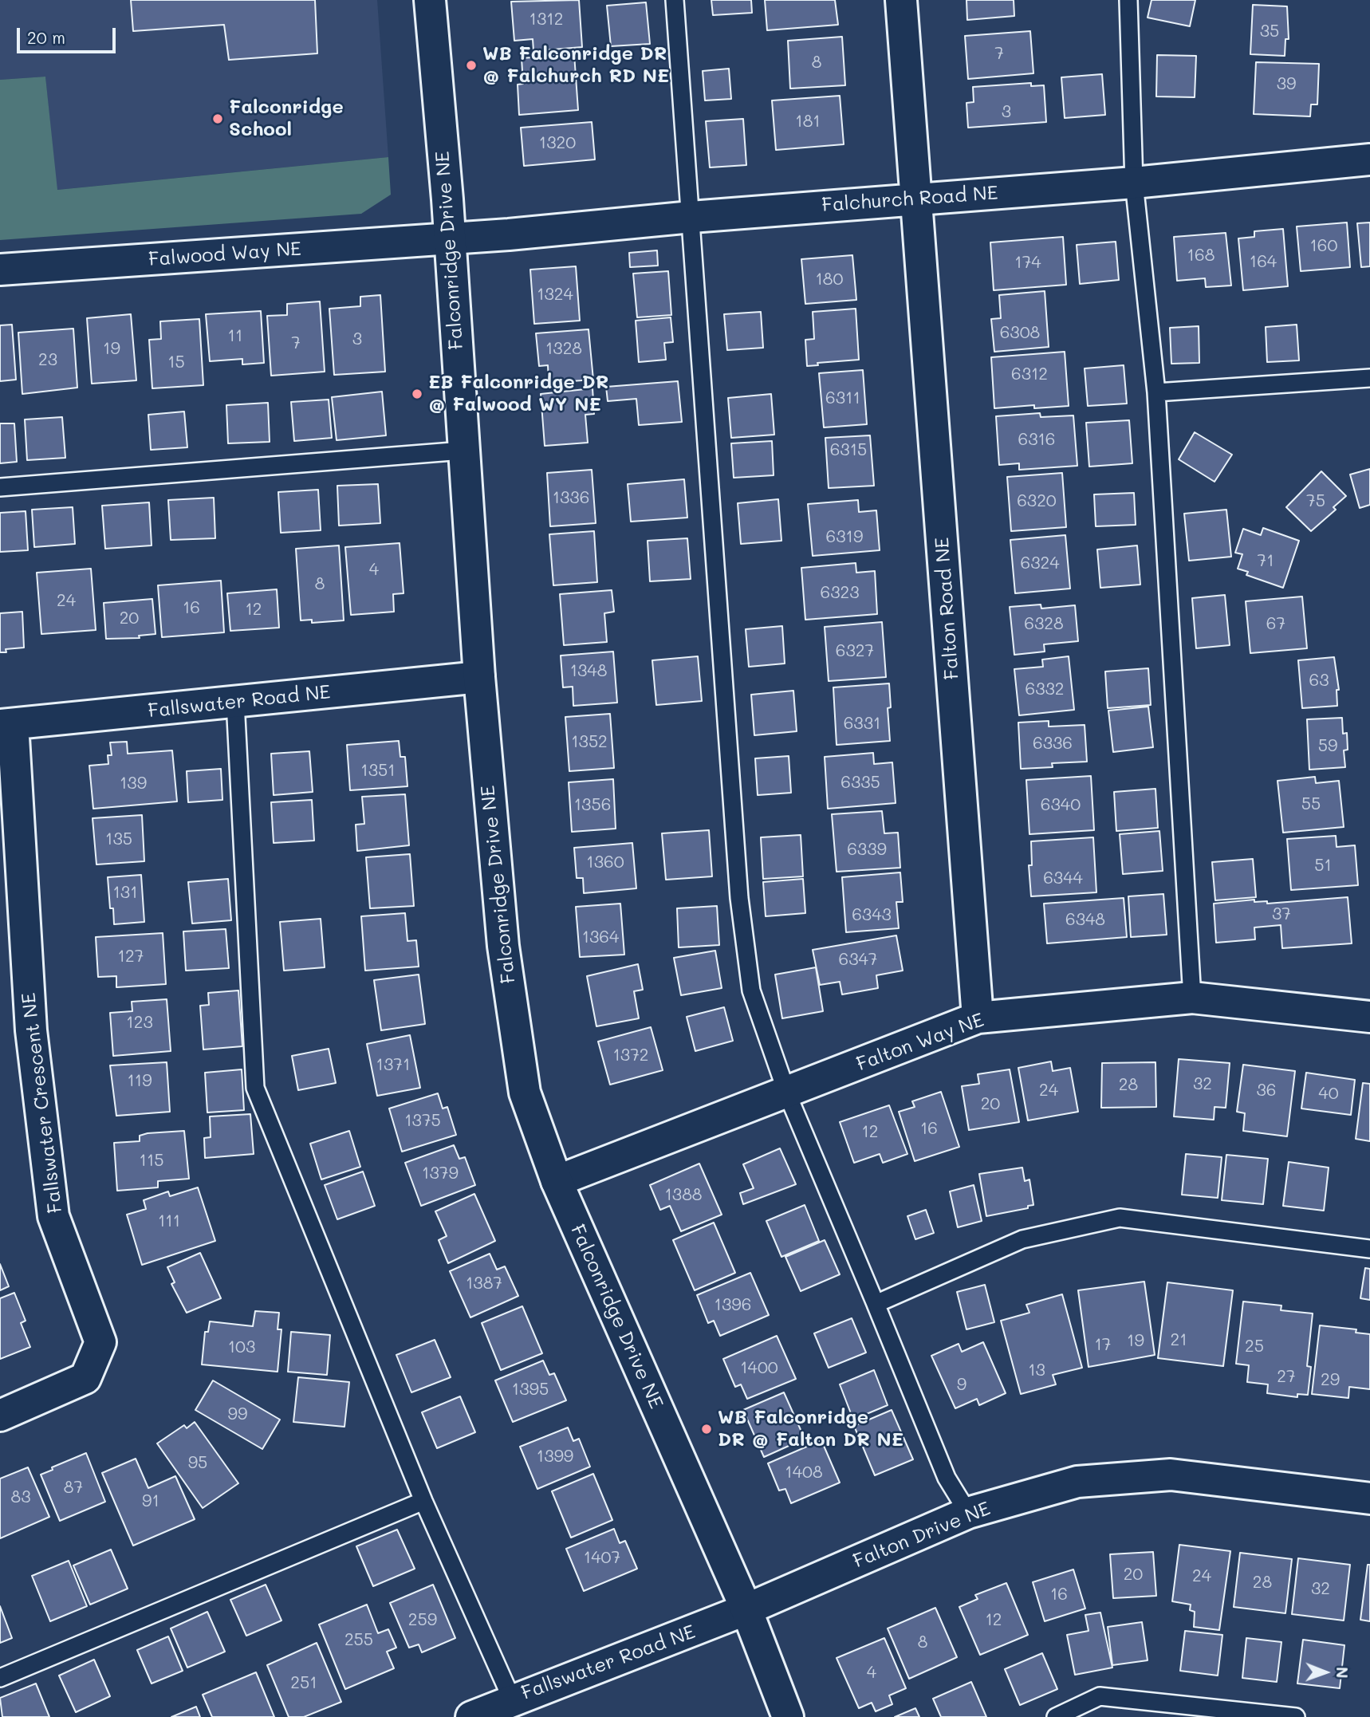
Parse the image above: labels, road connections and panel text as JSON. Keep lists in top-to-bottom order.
{
  "streets": {
    "street": [
      "Falchurch Road NE",
      "Falconridge Drive NE",
      "Falwood Way NE",
      "Falton Road NE",
      "Fallswater Road NE",
      "Falton Way NE",
      "Fallswater Crescent NE",
      "Falton Drive NE"
    ]
  },
  "crossings": [
    ["Falchurch Road NE", "Falconridge Drive NE"],
    ["Falchurch Road NE", "Falwood Way NE"],
    ["Falchurch Road NE", "Falton Road NE"],
    ["Falconridge Drive NE", "Falwood Way NE"],
    ["Falconridge Drive NE", "Fallswater Road NE"],
    ["Falconridge Drive NE", "Falton Way NE"],
    ["Falconridge Drive NE", "Falton Drive NE"],
    ["Falton Road NE", "Falton Way NE"],
    ["Fallswater Road NE", "Fallswater Crescent NE"],
    ["Fallswater Road NE", "Falton Drive NE"]
  ],
  "places": [
    "WB Falconridge DR @ Falchurch RD NE",
    "Falconridge School",
    "EB Falconridge DR @ Falwood WY NE",
    "WB Falconridge DR @ Falton DR NE"
  ],
  "house_numbers": [
    "1312",
    "35",
    "7",
    "8",
    "39",
    "3",
    "181",
    "1320",
    "160",
    "168",
    "164",
    "174",
    "180",
    "1324",
    "6308",
    "11",
    "3",
    "7",
    "19",
    "1328",
    "23",
    "15",
    "6312",
    "6311",
    "6316",
    "6315",
    "1336",
    "6320",
    "75",
    "6319",
    "71",
    "6324",
    "4",
    "8",
    "6323",
    "24",
    "16",
    "12",
    "20",
    "6328",
    "67",
    "6327",
    "1348",
    "63",
    "6332",
    "6331",
    "1352",
    "6336",
    "59",
    "1351",
    "6335",
    "139",
    "55",
    "1356",
    "6340",
    "135",
    "6339",
    "1360",
    "51",
    "6344",
    "131",
    "37",
    "6343",
    "6348",
    "1364",
    "127",
    "6347",
    "123",
    "1372",
    "1371",
    "119",
    "32",
    "28",
    "24",
    "36",
    "40",
    "20",
    "1375",
    "16",
    "12",
    "115",
    "1379",
    "1388",
    "111",
    "1387",
    "1396",
    "21",
    "19",
    "17",
    "25",
    "103",
    "1400",
    "13",
    "27",
    "29",
    "9",
    "1395",
    "99",
    "1399",
    "95",
    "1408",
    "87",
    "83",
    "91",
    "1407",
    "20",
    "24",
    "28",
    "32",
    "16",
    "259",
    "12",
    "255",
    "8",
    "4",
    "251"
  ],
  "scale_bar": "20 m",
  "north": "right"
}
